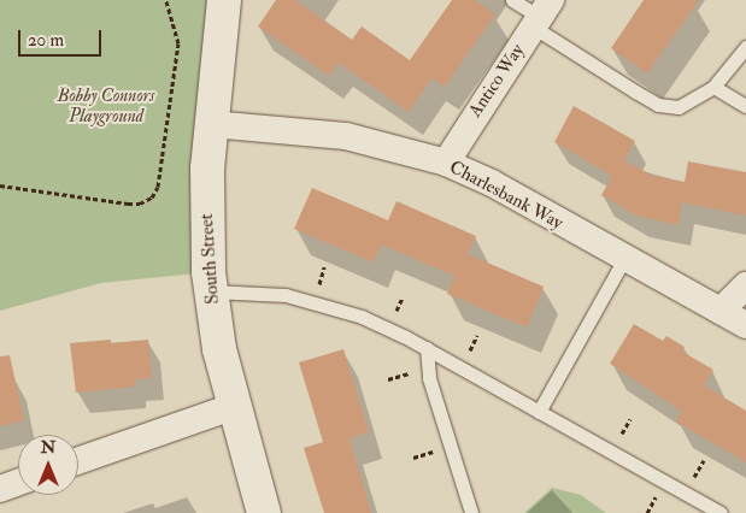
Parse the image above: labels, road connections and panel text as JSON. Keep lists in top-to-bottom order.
{
  "streets": {
    "main road": ["South Street"],
    "street": ["Antico Way", "Charlesbank Way"]
  },
  "crossings": [
    ["Antico Way", "Charlesbank Way"],
    ["Charlesbank Way", "South Street"]
  ],
  "parks": ["Bobby Connors Playground"],
  "scale_bar": "20 m",
  "north": "top"
}
